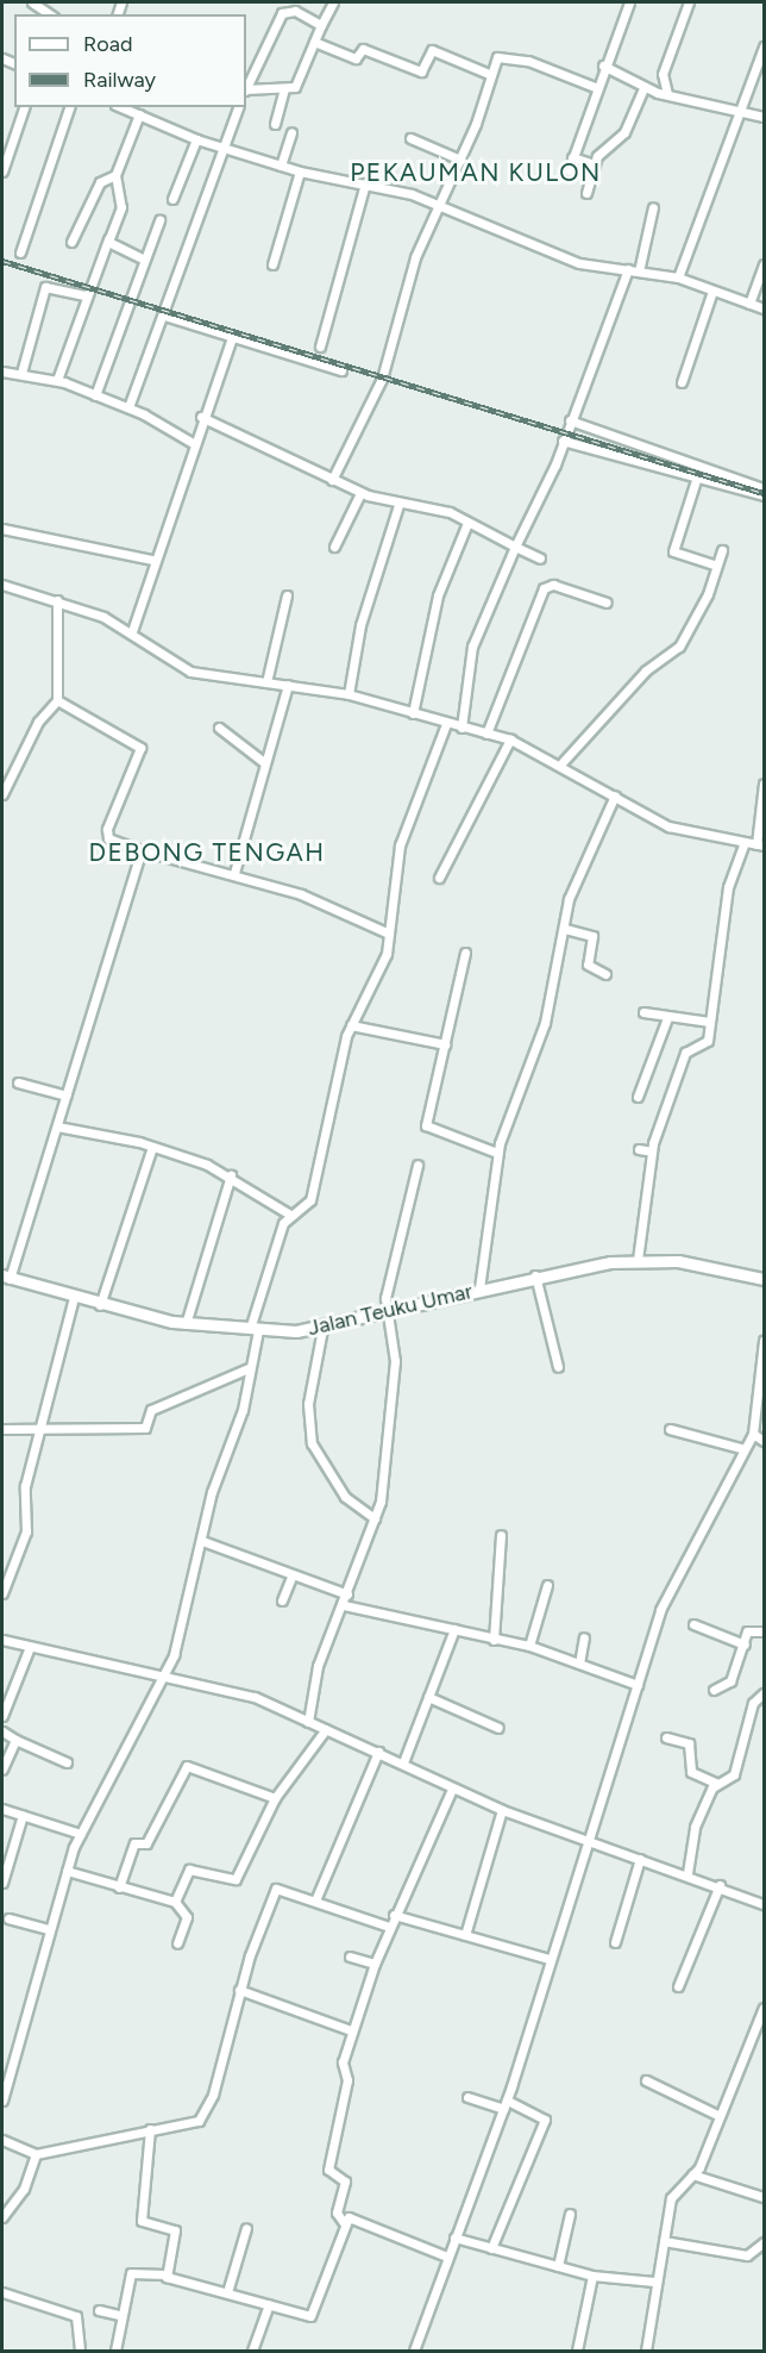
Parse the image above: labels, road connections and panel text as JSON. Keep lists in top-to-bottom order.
{
  "streets": {
    "main road": ["Jalan Teuku Umar"]
  },
  "districts": ["PEKAUMAN KULON", "DEBONG TENGAH"],
  "legend": ["Road", "Railway"]
}
